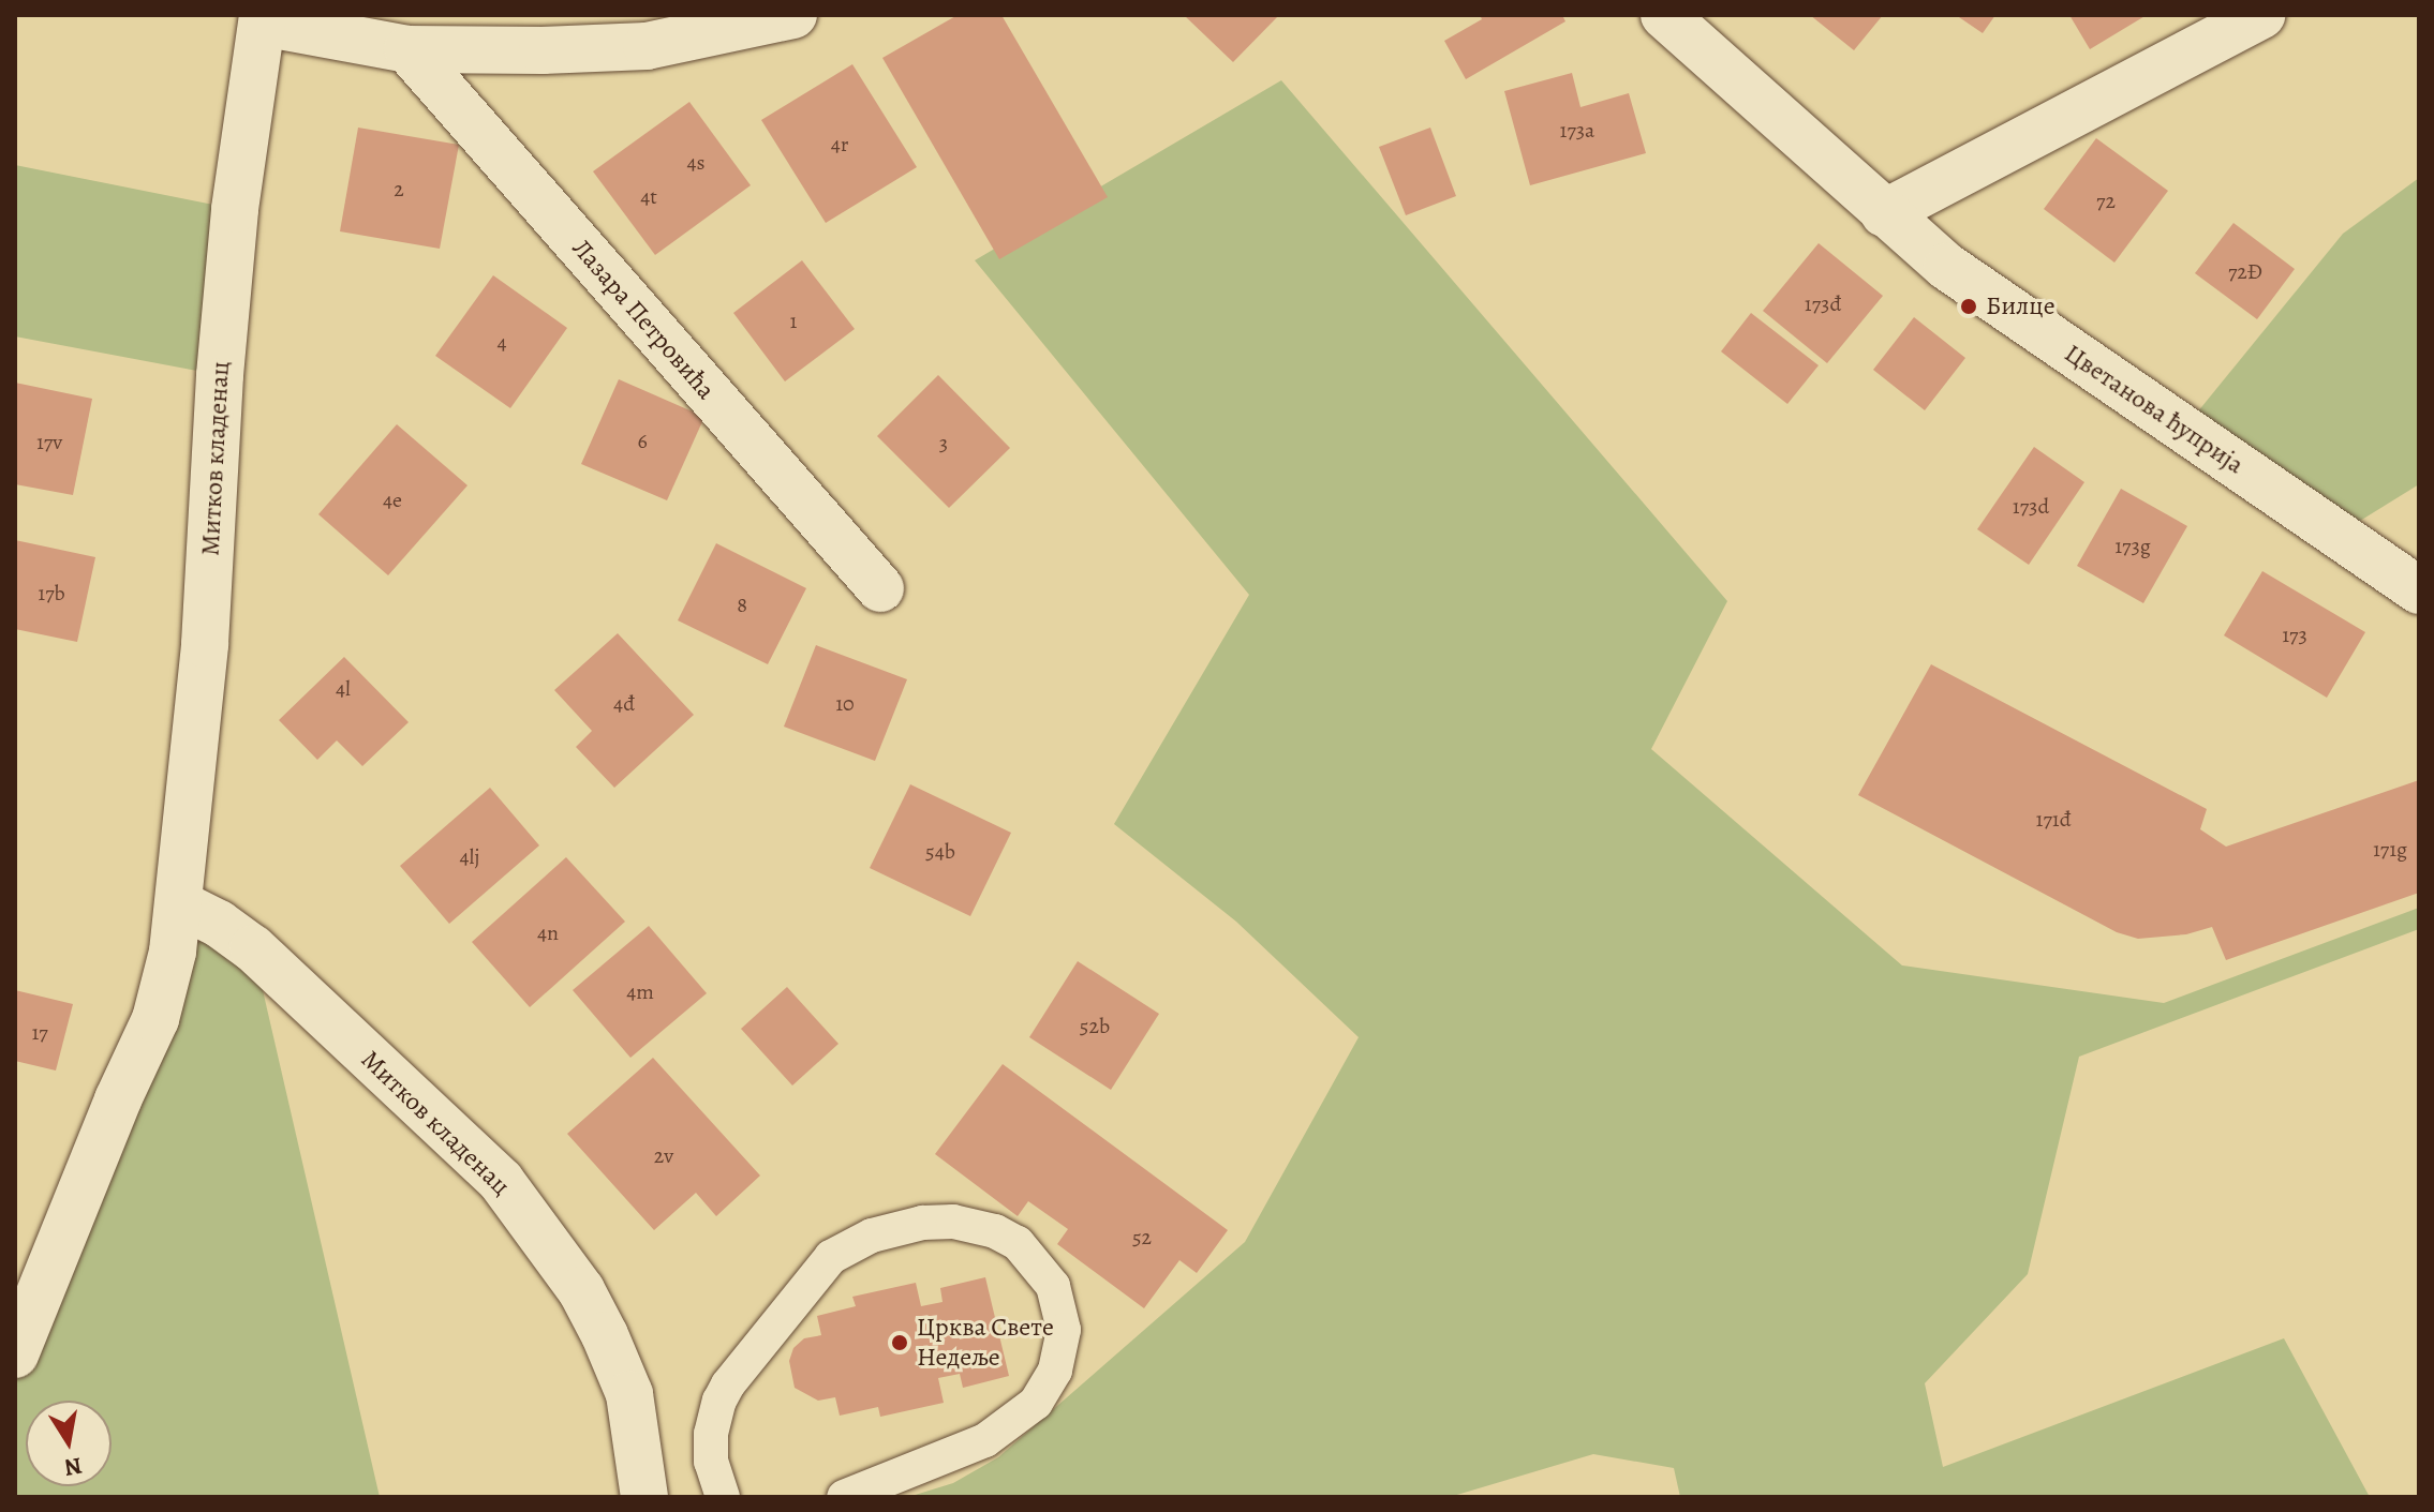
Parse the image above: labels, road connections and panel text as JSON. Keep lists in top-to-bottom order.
{
  "streets": {
    "street": ["Лазара Петровића", "Цветанова ћуприја", "Митков кладенац"]
  },
  "places": ["Билце", "Црква Свете Недеље"],
  "house_numbers": [
    "173a",
    "4r",
    "4s",
    "2",
    "4t",
    "72",
    "72Đ",
    "173đ",
    "1",
    "4",
    "6",
    "17v",
    "3",
    "4e",
    "173d",
    "173g",
    "17b",
    "8",
    "173",
    "4l",
    "4đ",
    "10",
    "171đ",
    "171g",
    "54b",
    "4lj",
    "4n",
    "4m",
    "52b",
    "17",
    "2v",
    "52"
  ],
  "north": "bottom"
}
